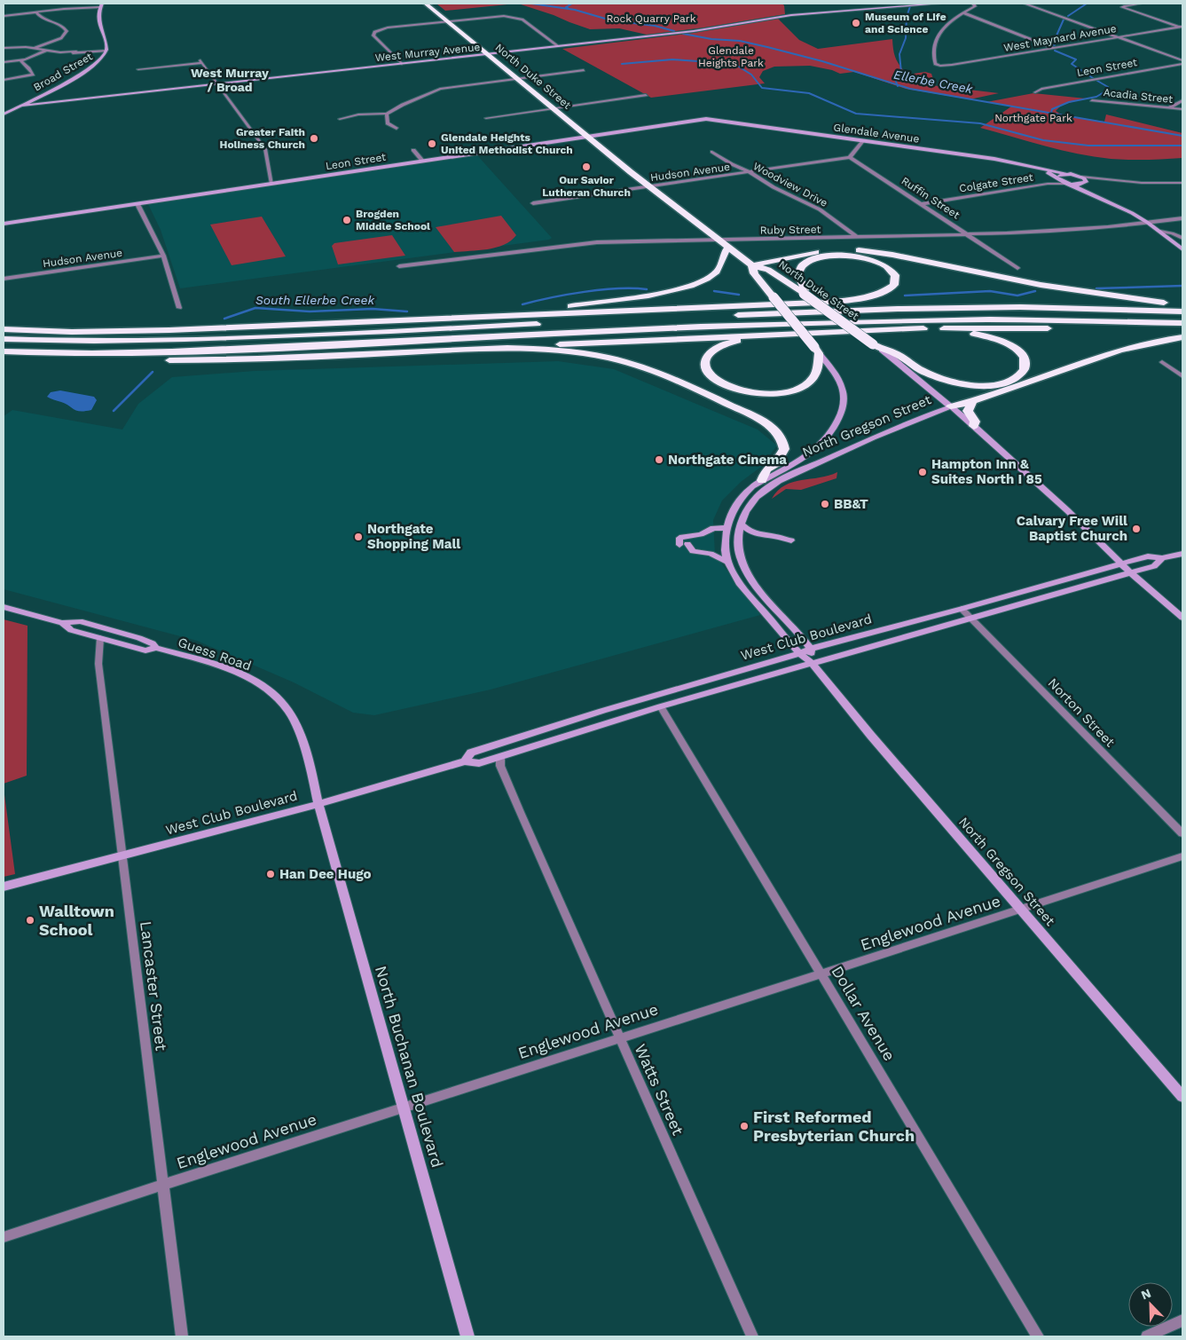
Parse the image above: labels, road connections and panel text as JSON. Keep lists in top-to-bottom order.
{
  "streets": {
    "highway": ["North Duke Street", "North Gregson Street"],
    "main road": [
      "West Murray Avenue",
      "Leon Street",
      "Broad Street",
      "Glendale Avenue",
      "West Club Boulevard",
      "Guess Road",
      "North Buchanan Boulevard"
    ],
    "street": [
      "West Maynard Avenue",
      "Acadia Street",
      "Hudson Avenue",
      "Colgate Street",
      "Woodview Drive",
      "Ruffin Street",
      "Ruby Street",
      "Norton Street",
      "Englewood Avenue",
      "Lancaster Street",
      "Dollar Avenue",
      "Watts Street"
    ]
  },
  "crossings": [
    ["West Murray Avenue", "Broad Street"],
    ["West Murray Avenue", "North Duke Street"],
    ["Leon Street", "North Duke Street"],
    ["Leon Street", "Glendale Avenue"],
    ["North Duke Street", "Hudson Avenue"],
    ["North Duke Street", "Ruby Street"],
    ["North Duke Street", "North Gregson Street"],
    ["North Duke Street", "West Club Boulevard"],
    ["Glendale Avenue", "Colgate Street"],
    ["Glendale Avenue", "Ruby Street"],
    ["Hudson Avenue", "Woodview Drive"],
    ["Hudson Avenue", "Ruffin Street"],
    ["Colgate Street", "Ruffin Street"],
    ["Woodview Drive", "Ruby Street"],
    ["Ruffin Street", "Ruby Street"],
    ["North Gregson Street", "West Club Boulevard"],
    ["North Gregson Street", "Englewood Avenue"],
    ["West Club Boulevard", "Guess Road"],
    ["West Club Boulevard", "Norton Street"],
    ["West Club Boulevard", "Lancaster Street"],
    ["West Club Boulevard", "Dollar Avenue"],
    ["West Club Boulevard", "North Buchanan Boulevard"],
    ["West Club Boulevard", "Watts Street"],
    ["Guess Road", "Lancaster Street"],
    ["Guess Road", "North Buchanan Boulevard"],
    ["Englewood Avenue", "Lancaster Street"],
    ["Englewood Avenue", "Dollar Avenue"],
    ["Englewood Avenue", "North Buchanan Boulevard"],
    ["Englewood Avenue", "Watts Street"]
  ],
  "districts": ["West Murray / Broad"],
  "water": ["Ellerbe Creek", "South Ellerbe Creek"],
  "parks": ["Rock Quarry Park", "Glendale Heights Park", "Northgate Park"],
  "places": [
    "Museum of Life and Science",
    "Greater Faith Holiness Church",
    "Glendale Heights United Methodist Church",
    "Our Savior Lutheran Church",
    "Brogden Middle School",
    "Northgate Cinema",
    "Hampton Inn & Suites North I 85",
    "BB&T",
    "Calvary Free Will Baptist Church",
    "Northgate Shopping Mall",
    "Han Dee Hugo",
    "Walltown School",
    "First Reformed Presbyterian Church"
  ],
  "north": "top left"
}
